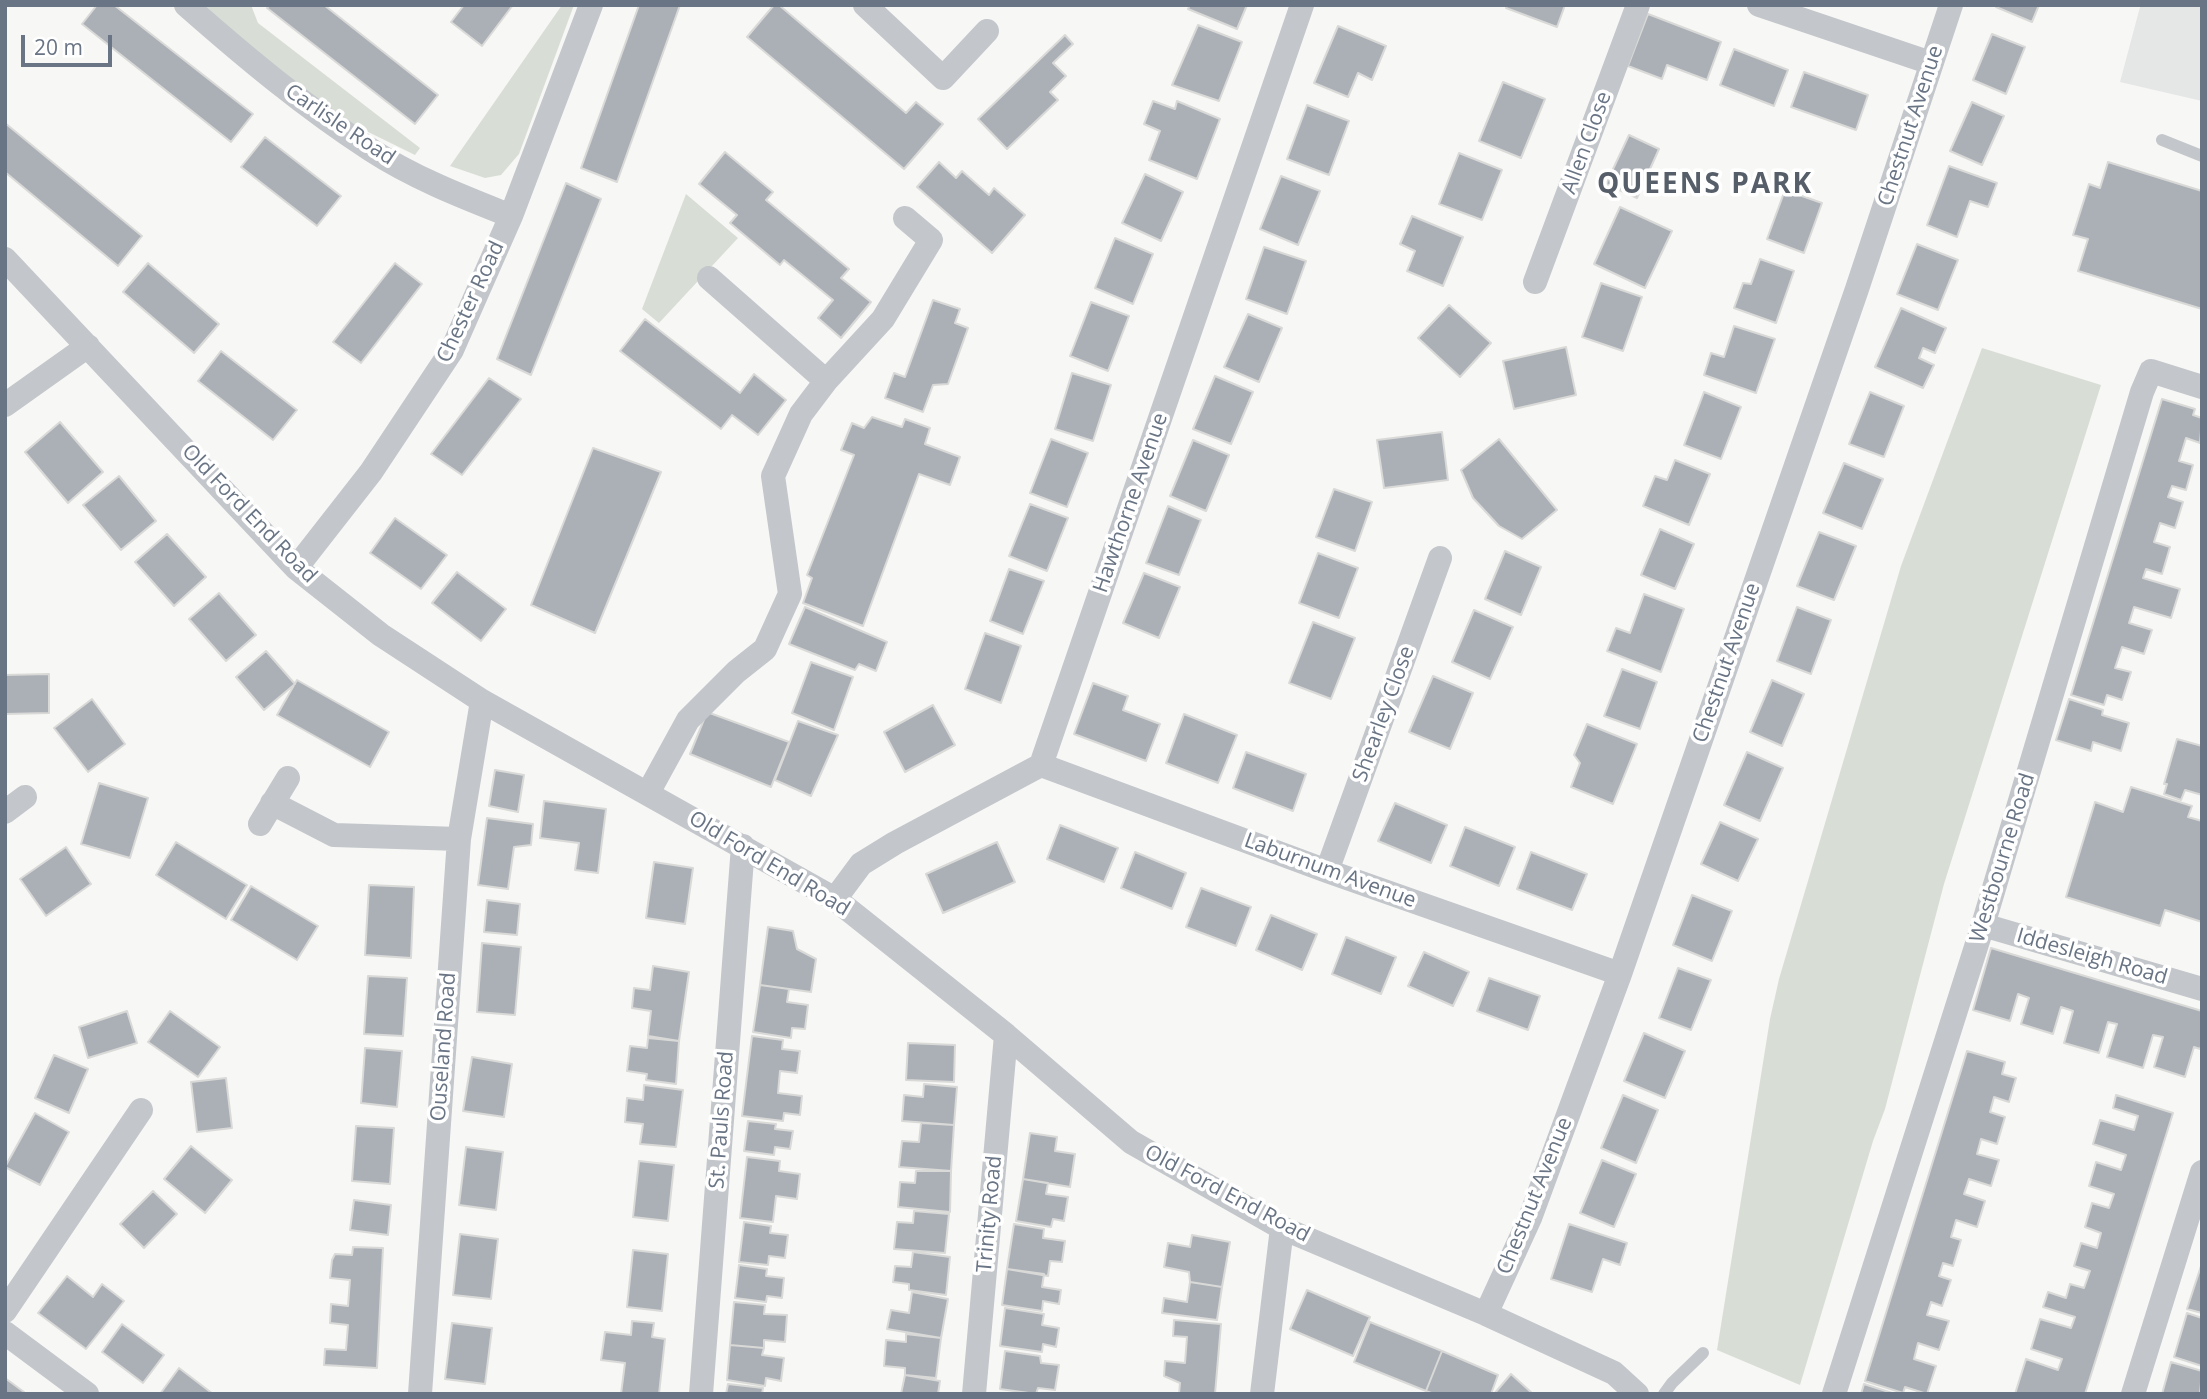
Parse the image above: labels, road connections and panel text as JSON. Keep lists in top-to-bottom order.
{
  "streets": {
    "street": [
      "Carlisle Road",
      "Chestnut Avenue",
      "Allen Close",
      "Chester Road",
      "Hawthorne Avenue",
      "Old Ford End Road",
      "Shearley Close",
      "Westbourne Road",
      "Laburnum Avenue",
      "Iddesleigh Road",
      "Ouseland Road",
      "St. Pauls Road",
      "Trinity Road"
    ]
  },
  "crossings": [
    ["Carlisle Road", "Chester Road"],
    ["Chestnut Avenue", "Old Ford End Road"],
    ["Chestnut Avenue", "Laburnum Avenue"],
    ["Chester Road", "Old Ford End Road"],
    ["Hawthorne Avenue", "Laburnum Avenue"],
    ["Old Ford End Road", "Ouseland Road"],
    ["Old Ford End Road", "St. Pauls Road"],
    ["Old Ford End Road", "Trinity Road"],
    ["Shearley Close", "Laburnum Avenue"],
    ["Westbourne Road", "Iddesleigh Road"]
  ],
  "districts": ["QUEENS PARK"],
  "scale_bar": "20 m"
}
